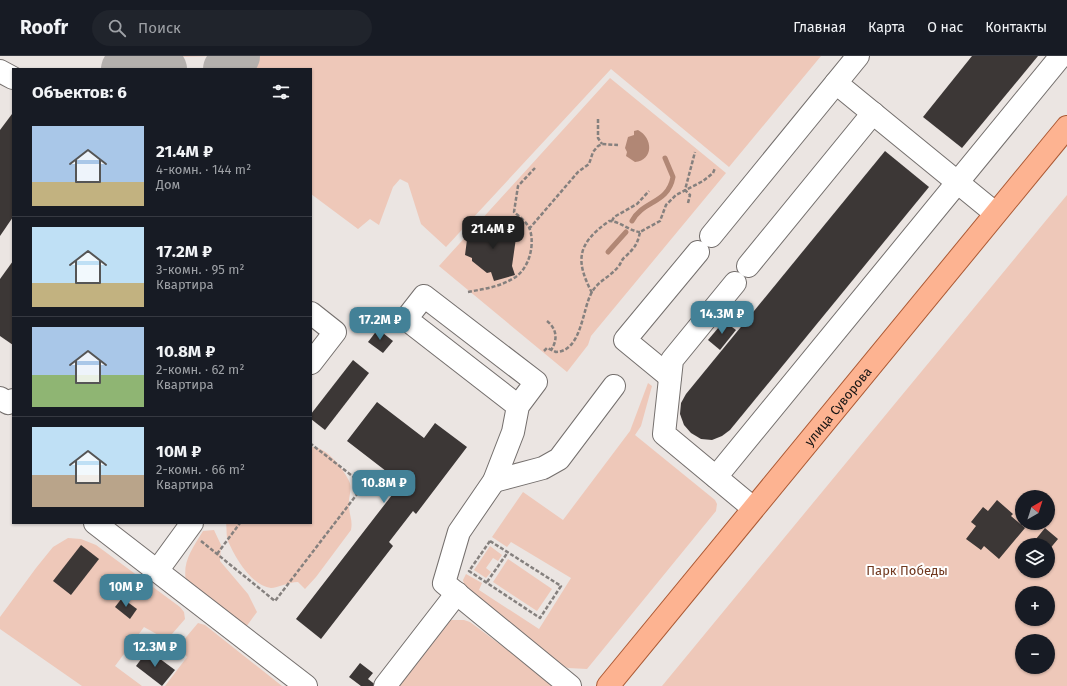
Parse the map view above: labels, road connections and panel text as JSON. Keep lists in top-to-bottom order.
{
  "streets": {
    "main road": ["улица Суворова"]
  },
  "parks": ["Парк Победы"],
  "north": "top right",
  "page": {
    "header": "Roofr",
    "search": "Поиск",
    "nav": [
      "Главная",
      "Карта",
      "О нас",
      "Контакты"
    ],
    "heading": "Объектов: 6",
    "list": [
      {
        "name": "21.4M ₽",
        "note": "4-комн. · 144 m² · Дом"
      },
      {
        "name": "17.2M ₽",
        "note": "3-комн. · 95 m² · Квартира"
      },
      {
        "name": "10.8M ₽",
        "note": "2-комн. · 62 m² · Квартира"
      },
      {
        "name": "10M ₽",
        "note": "2-комн. · 66 m² · Квартира"
      }
    ],
    "price": [
      "21.4M ₽",
      "14.3M ₽",
      "17.2M ₽",
      "10.8M ₽",
      "10M ₽",
      "12.3M ₽"
    ],
    "map_buttons": ["+", "−"]
  }
}
